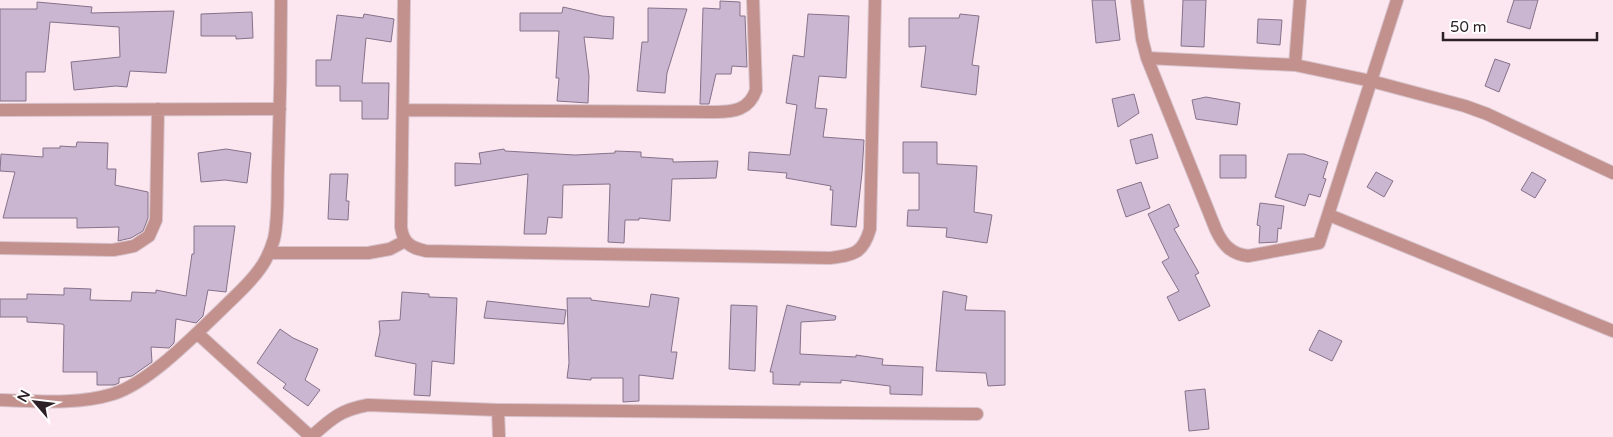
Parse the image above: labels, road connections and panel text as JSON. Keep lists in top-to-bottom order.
{
  "scale_bar": "50 m",
  "north": "top left"
}
